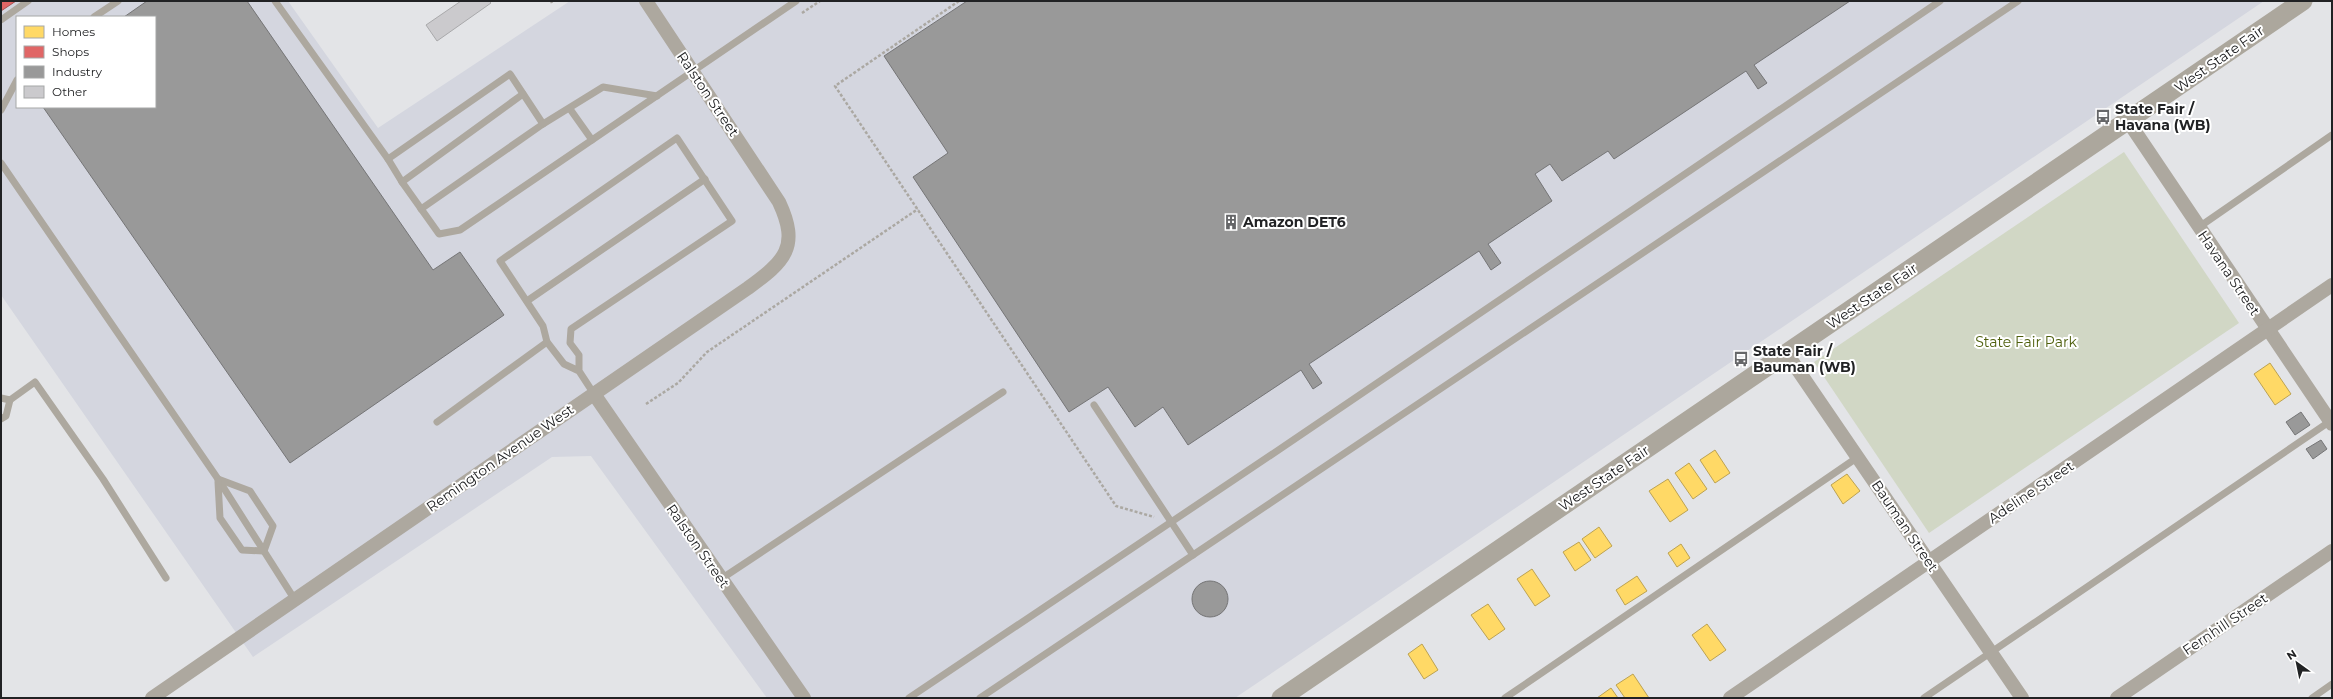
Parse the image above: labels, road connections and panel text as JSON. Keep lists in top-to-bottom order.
{
  "streets": {
    "street": [
      "West State Fair",
      "Ralston Street",
      "Havana Street",
      "Remington Avenue West",
      "Adeline Street",
      "Bauman Street",
      "Fernhill Street"
    ]
  },
  "crossings": [
    ["West State Fair", "Havana Street"],
    ["West State Fair", "Bauman Street"],
    ["Ralston Street", "Remington Avenue West"],
    ["Havana Street", "Adeline Street"],
    ["Adeline Street", "Bauman Street"]
  ],
  "parks": ["State Fair Park"],
  "places": {
    "bus stop": ["State Fair / Havana (WB)", "State Fair / Bauman (WB)"],
    "building": ["Amazon DET6"]
  },
  "legend": [
    "Homes",
    "Shops",
    "Industry",
    "Other"
  ],
  "north": "top left"
}
